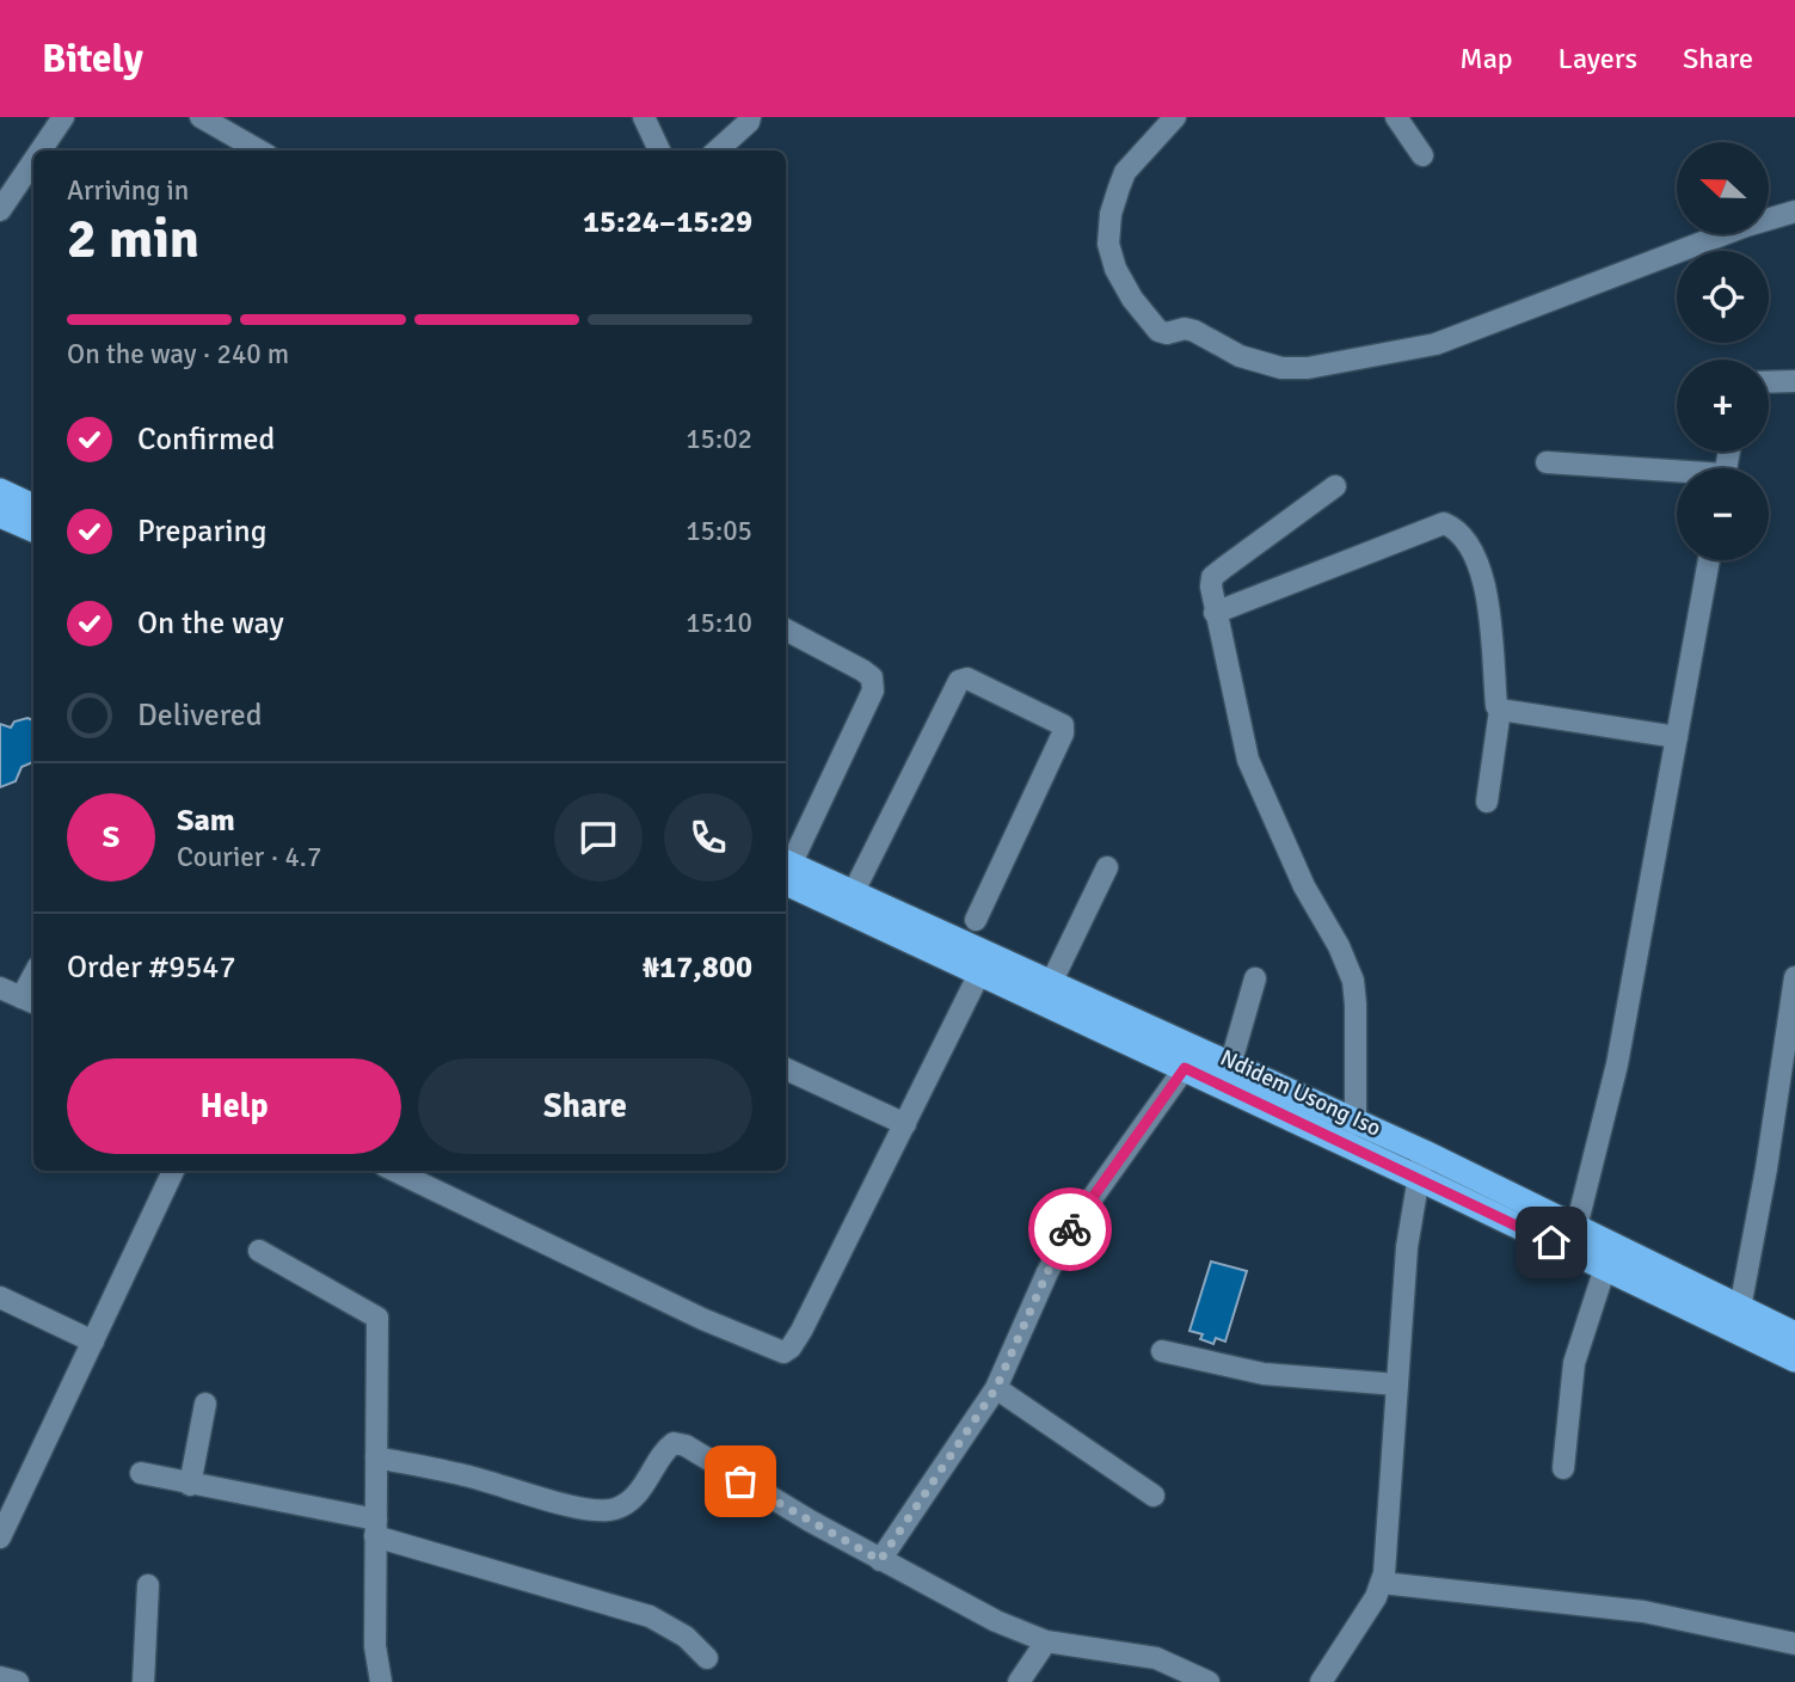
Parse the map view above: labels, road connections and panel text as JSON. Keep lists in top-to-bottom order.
{
  "streets": {
    "highway": ["Ndidem Usong Iso"]
  },
  "north": "left",
  "page": {
    "header": "Bitely",
    "nav": ["Map", "Layers", "Share"],
    "map_buttons": ["+", "−"],
    "heading": ["2 min", "Arriving in", "15:24–15:29"],
    "panel": [
      "Sam",
      "Courier · 4.7",
      "Order #9547",
      "₦17,800"
    ],
    "bar": "On the way · 240 m",
    "list": [
      ["Confirmed", "15:02"],
      ["Preparing", "15:05"],
      ["On the way", "15:10"],
      "Delivered"
    ],
    "round": "S",
    "buttons": ["Help", "Share"]
  }
}
